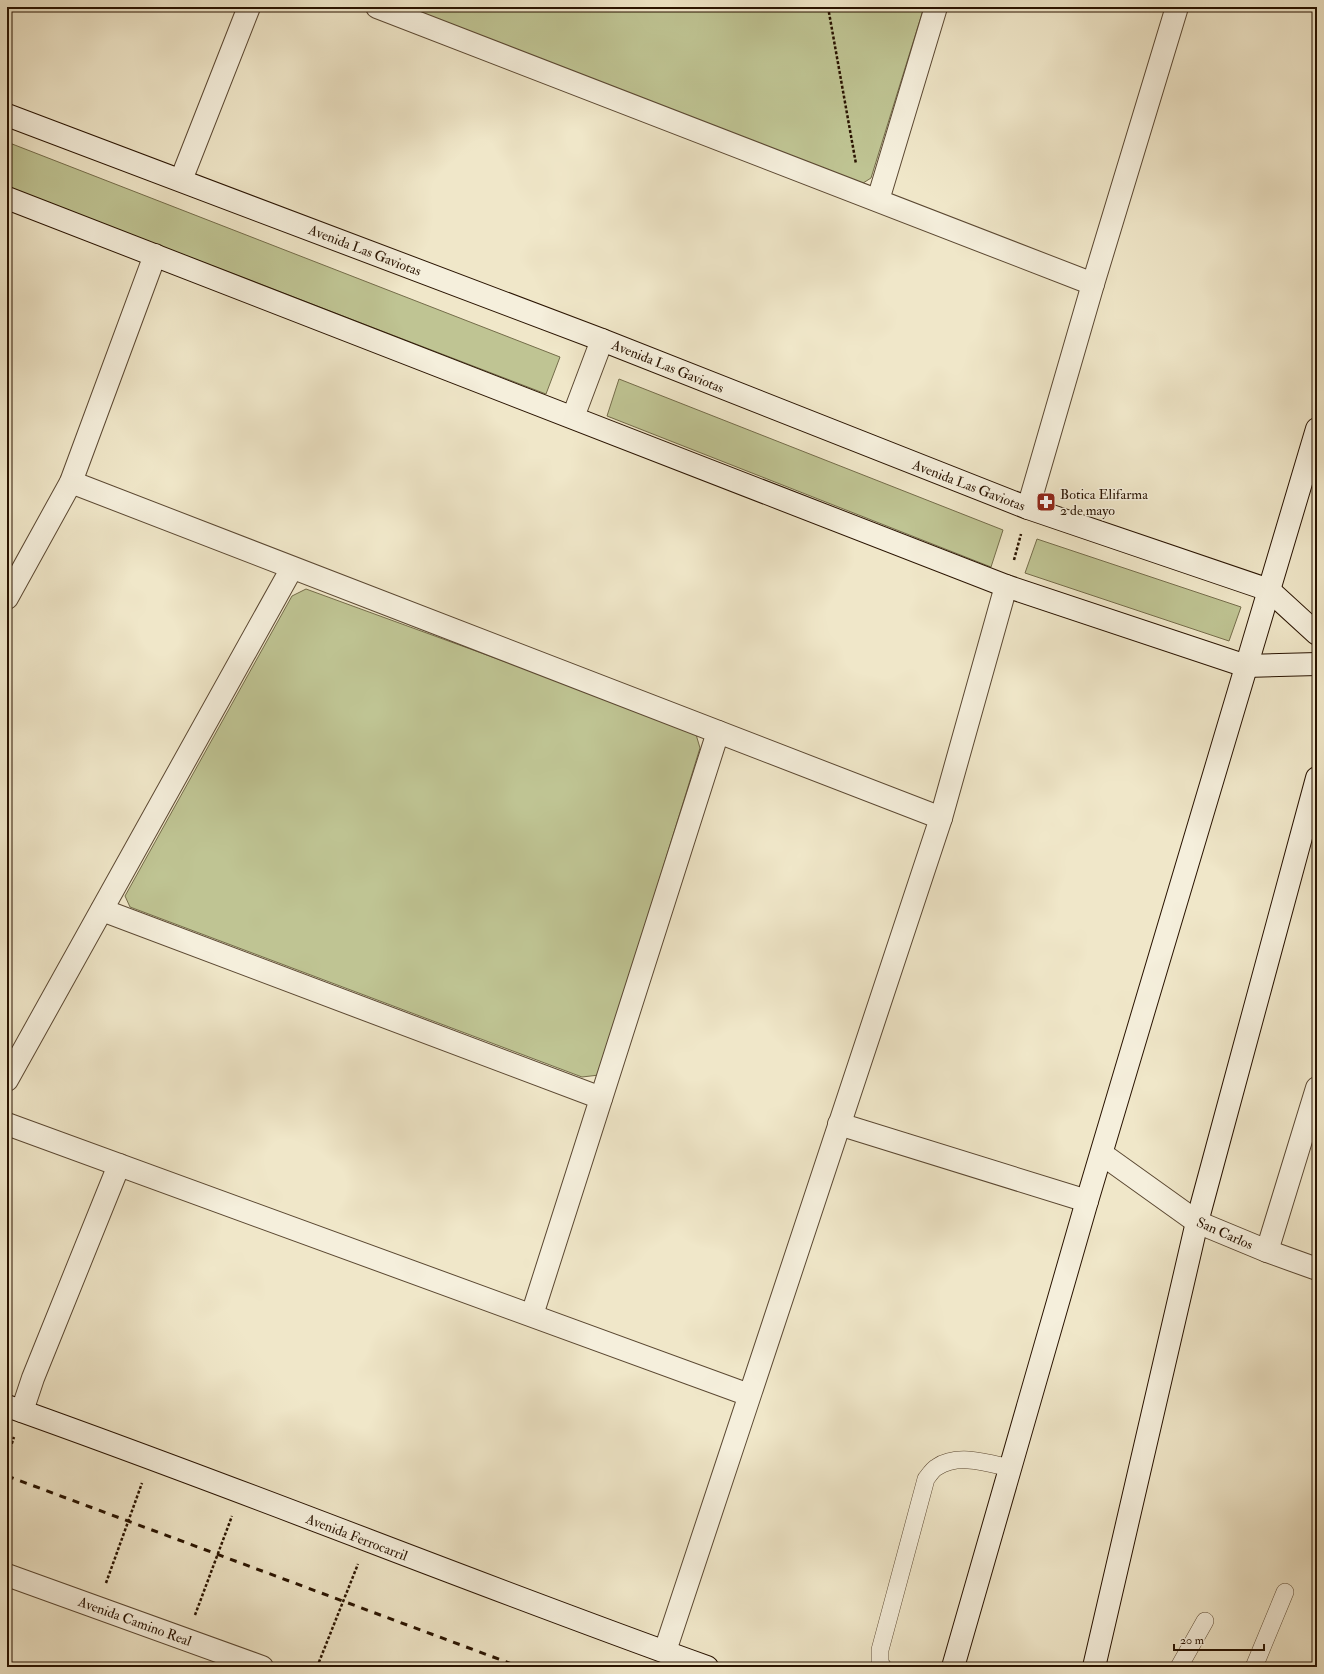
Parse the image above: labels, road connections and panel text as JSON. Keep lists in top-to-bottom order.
{
  "streets": {
    "street": [
      "Avenida Las Gaviotas",
      "San Carlos",
      "Avenida Ferrocarril",
      "Avenida Camino Real"
    ]
  },
  "places": {
    "pharmacy": ["Botica Elifarma 2 de mayo"]
  },
  "scale_bar": "20 m"
}
